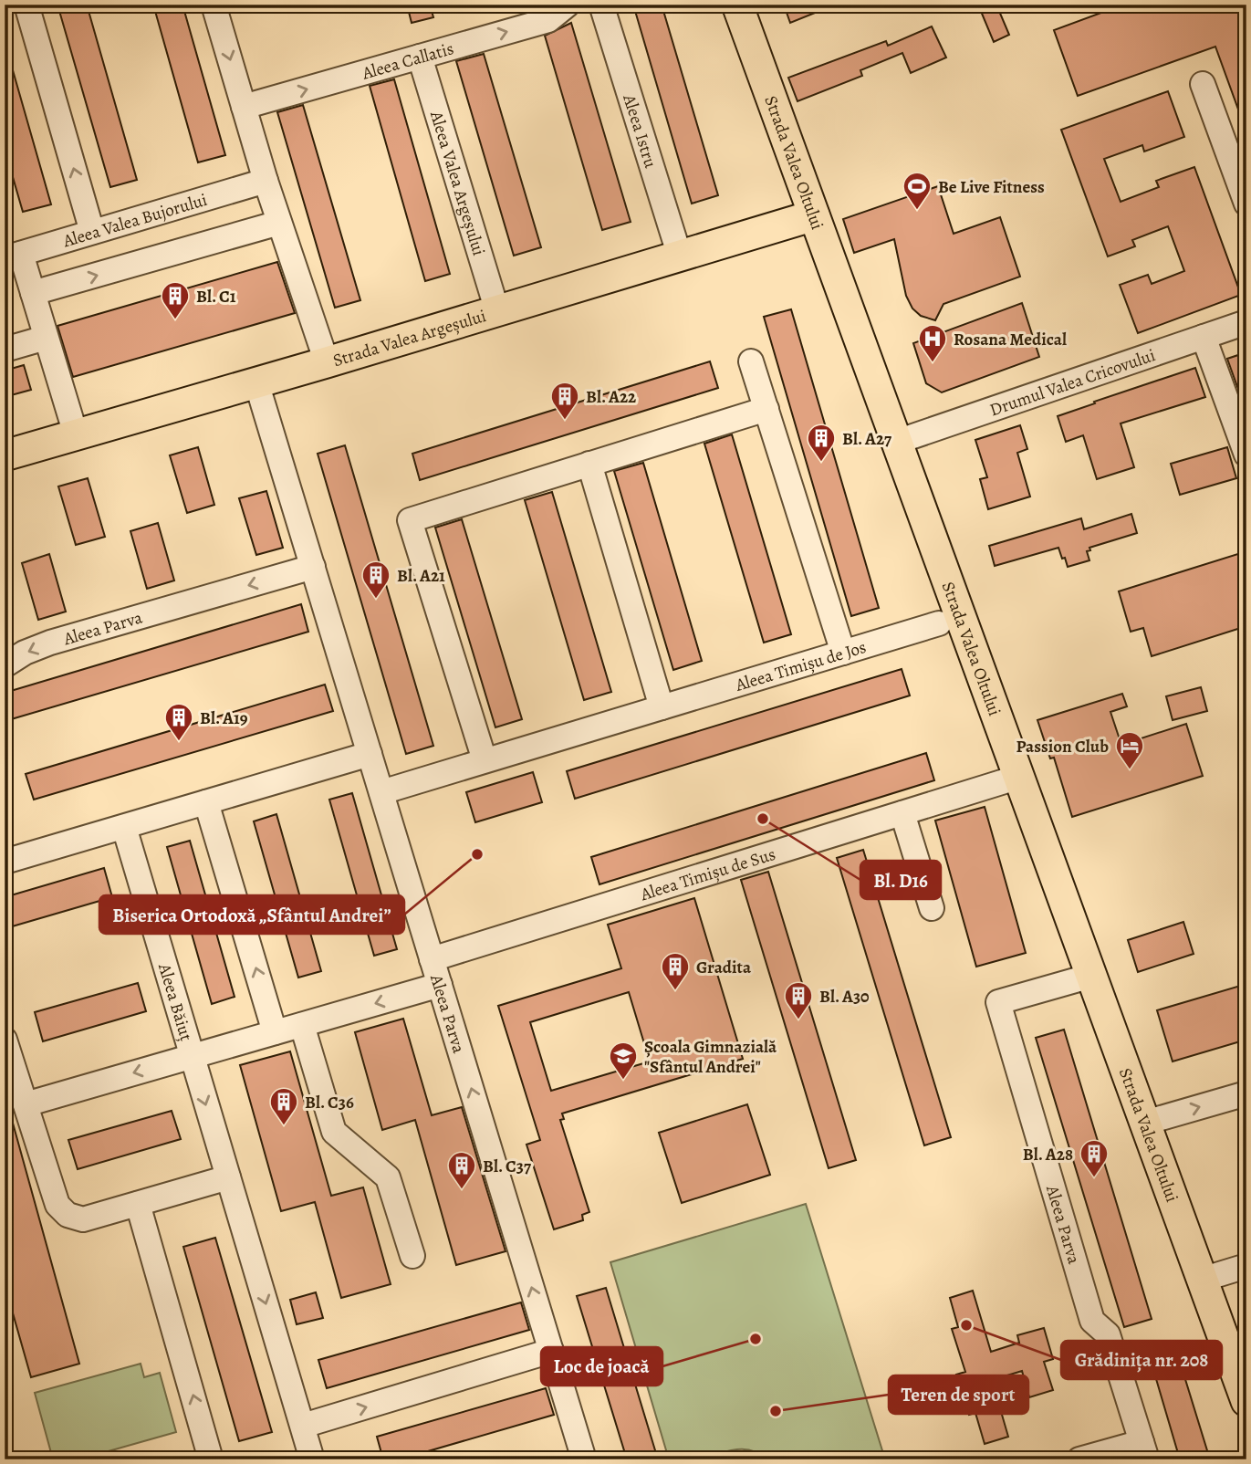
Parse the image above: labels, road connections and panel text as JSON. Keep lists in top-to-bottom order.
{
  "streets": {
    "main road": ["Strada Valea Oltului", "Strada Valea Argeșului"],
    "street": [
      "Aleea Callatis",
      "Aleea Istru",
      "Aleea Valea Argeșului",
      "Aleea Valea Bujorului",
      "Drumul Valea Cricovului",
      "Aleea Parva",
      "Aleea Timișu de Jos",
      "Aleea Timișu de Sus",
      "Aleea Băiuț"
    ]
  },
  "crossings": [
    ["Aleea Callatis", "Aleea Valea Argeșului"],
    ["Aleea Istru", "Strada Valea Argeșului"],
    ["Strada Valea Oltului", "Strada Valea Argeșului"],
    ["Strada Valea Oltului", "Drumul Valea Cricovului"],
    ["Strada Valea Oltului", "Aleea Parva"],
    ["Strada Valea Oltului", "Aleea Timișu de Sus"],
    ["Aleea Valea Argeșului", "Strada Valea Argeșului"],
    ["Strada Valea Argeșului", "Aleea Parva"],
    ["Aleea Parva", "Aleea Timișu de Jos"],
    ["Aleea Parva", "Aleea Timișu de Sus"]
  ],
  "one_way": ["Aleea Callatis"],
  "places": {
    "sports": ["Be Live Fitness"],
    "building": [
      "Bl. C1",
      "Bl. A22",
      "Bl. A27",
      "Bl. A21",
      "Bl. A19",
      "Gradita",
      "Bl. A30",
      "Bl. C36",
      "Bl. A28",
      "Bl. C37"
    ],
    "hospital": ["Rosana Medical"],
    "hotel": ["Passion Club"],
    "other": [
      "Bl. D16",
      "Biserica Ortodoxă „Sfântul Andrei”",
      "Grădinița nr. 208",
      "Loc de joacă",
      "Teren de sport"
    ],
    "school or university": ["Școala Gimnazială \"Sfântul Andrei\""]
  }
}
